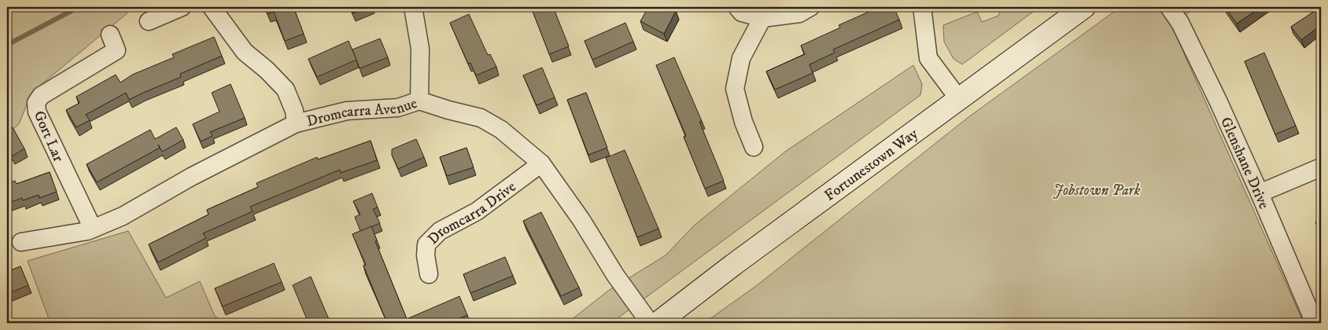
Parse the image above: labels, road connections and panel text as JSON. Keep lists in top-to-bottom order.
{
  "streets": {
    "street": [
      "Dromcarra Avenue",
      "Gort Lar",
      "Fortunestown Way",
      "Glenshane Drive",
      "Dromcarra Drive"
    ]
  },
  "crossings": [
    ["Dromcarra Avenue", "Gort Lar"],
    ["Dromcarra Avenue", "Dromcarra Drive"]
  ],
  "parks": ["Jobstown Park"]
}
